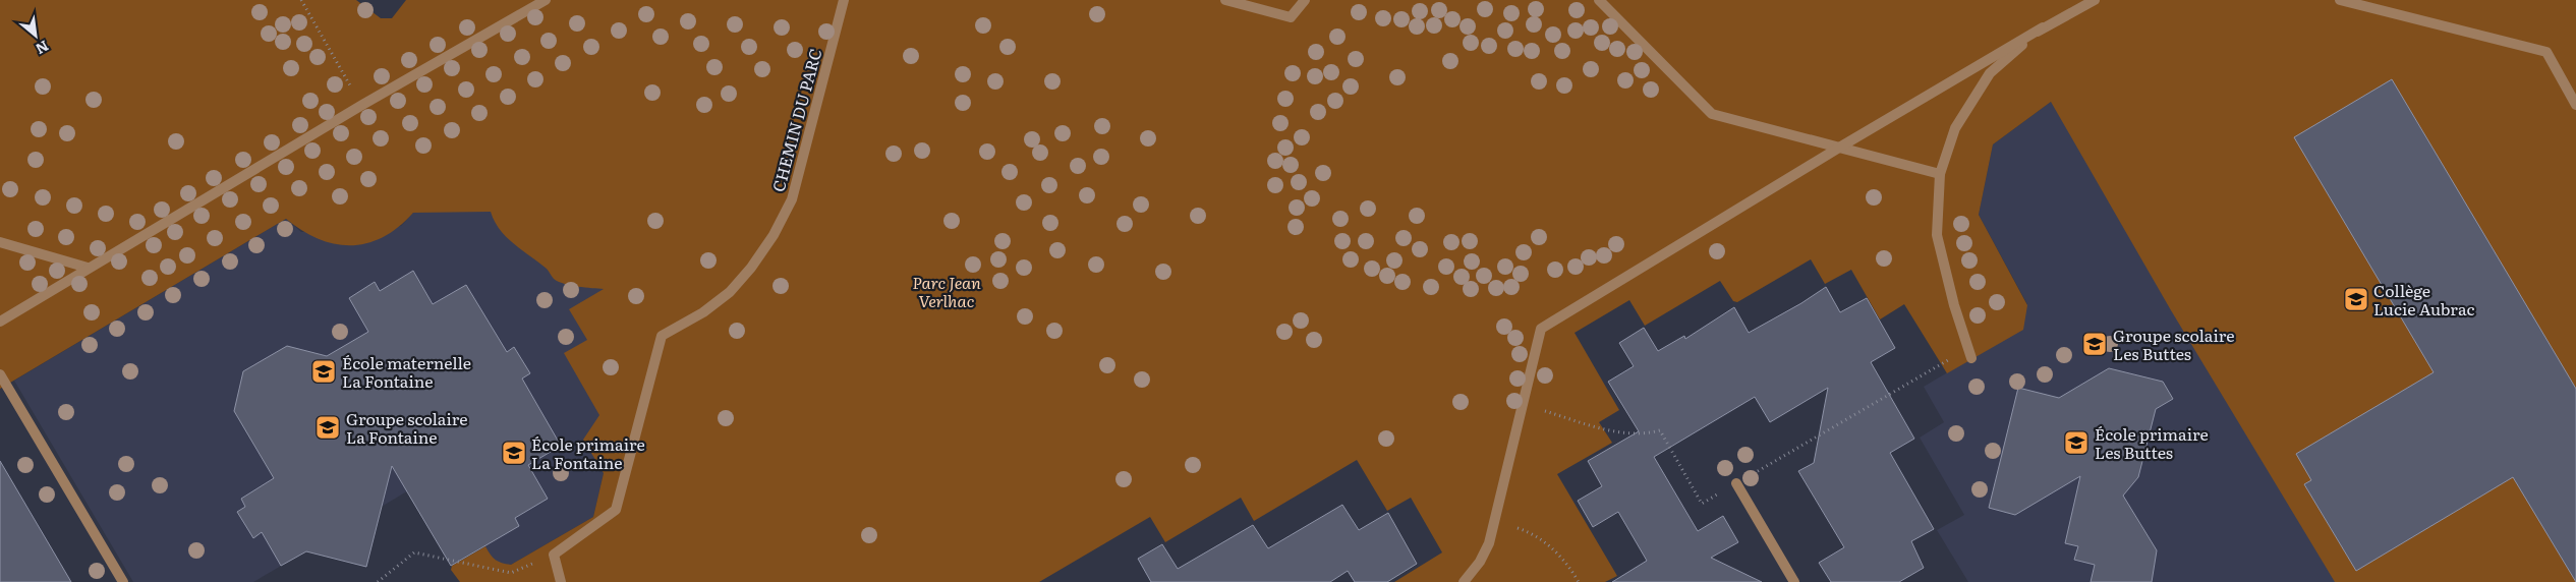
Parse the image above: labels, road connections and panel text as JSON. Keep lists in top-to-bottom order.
{
  "streets": {
    "street": ["CHEMIN DU PARC"]
  },
  "parks": ["Parc Jean Verlhac"],
  "places": {
    "school or university": [
      "Collège Lucie Aubrac",
      "Groupe scolaire Les Buttes",
      "École maternelle La Fontaine",
      "Groupe scolaire La Fontaine",
      "École primaire Les Buttes",
      "École primaire La Fontaine"
    ]
  },
  "north": "bottom right"
}
